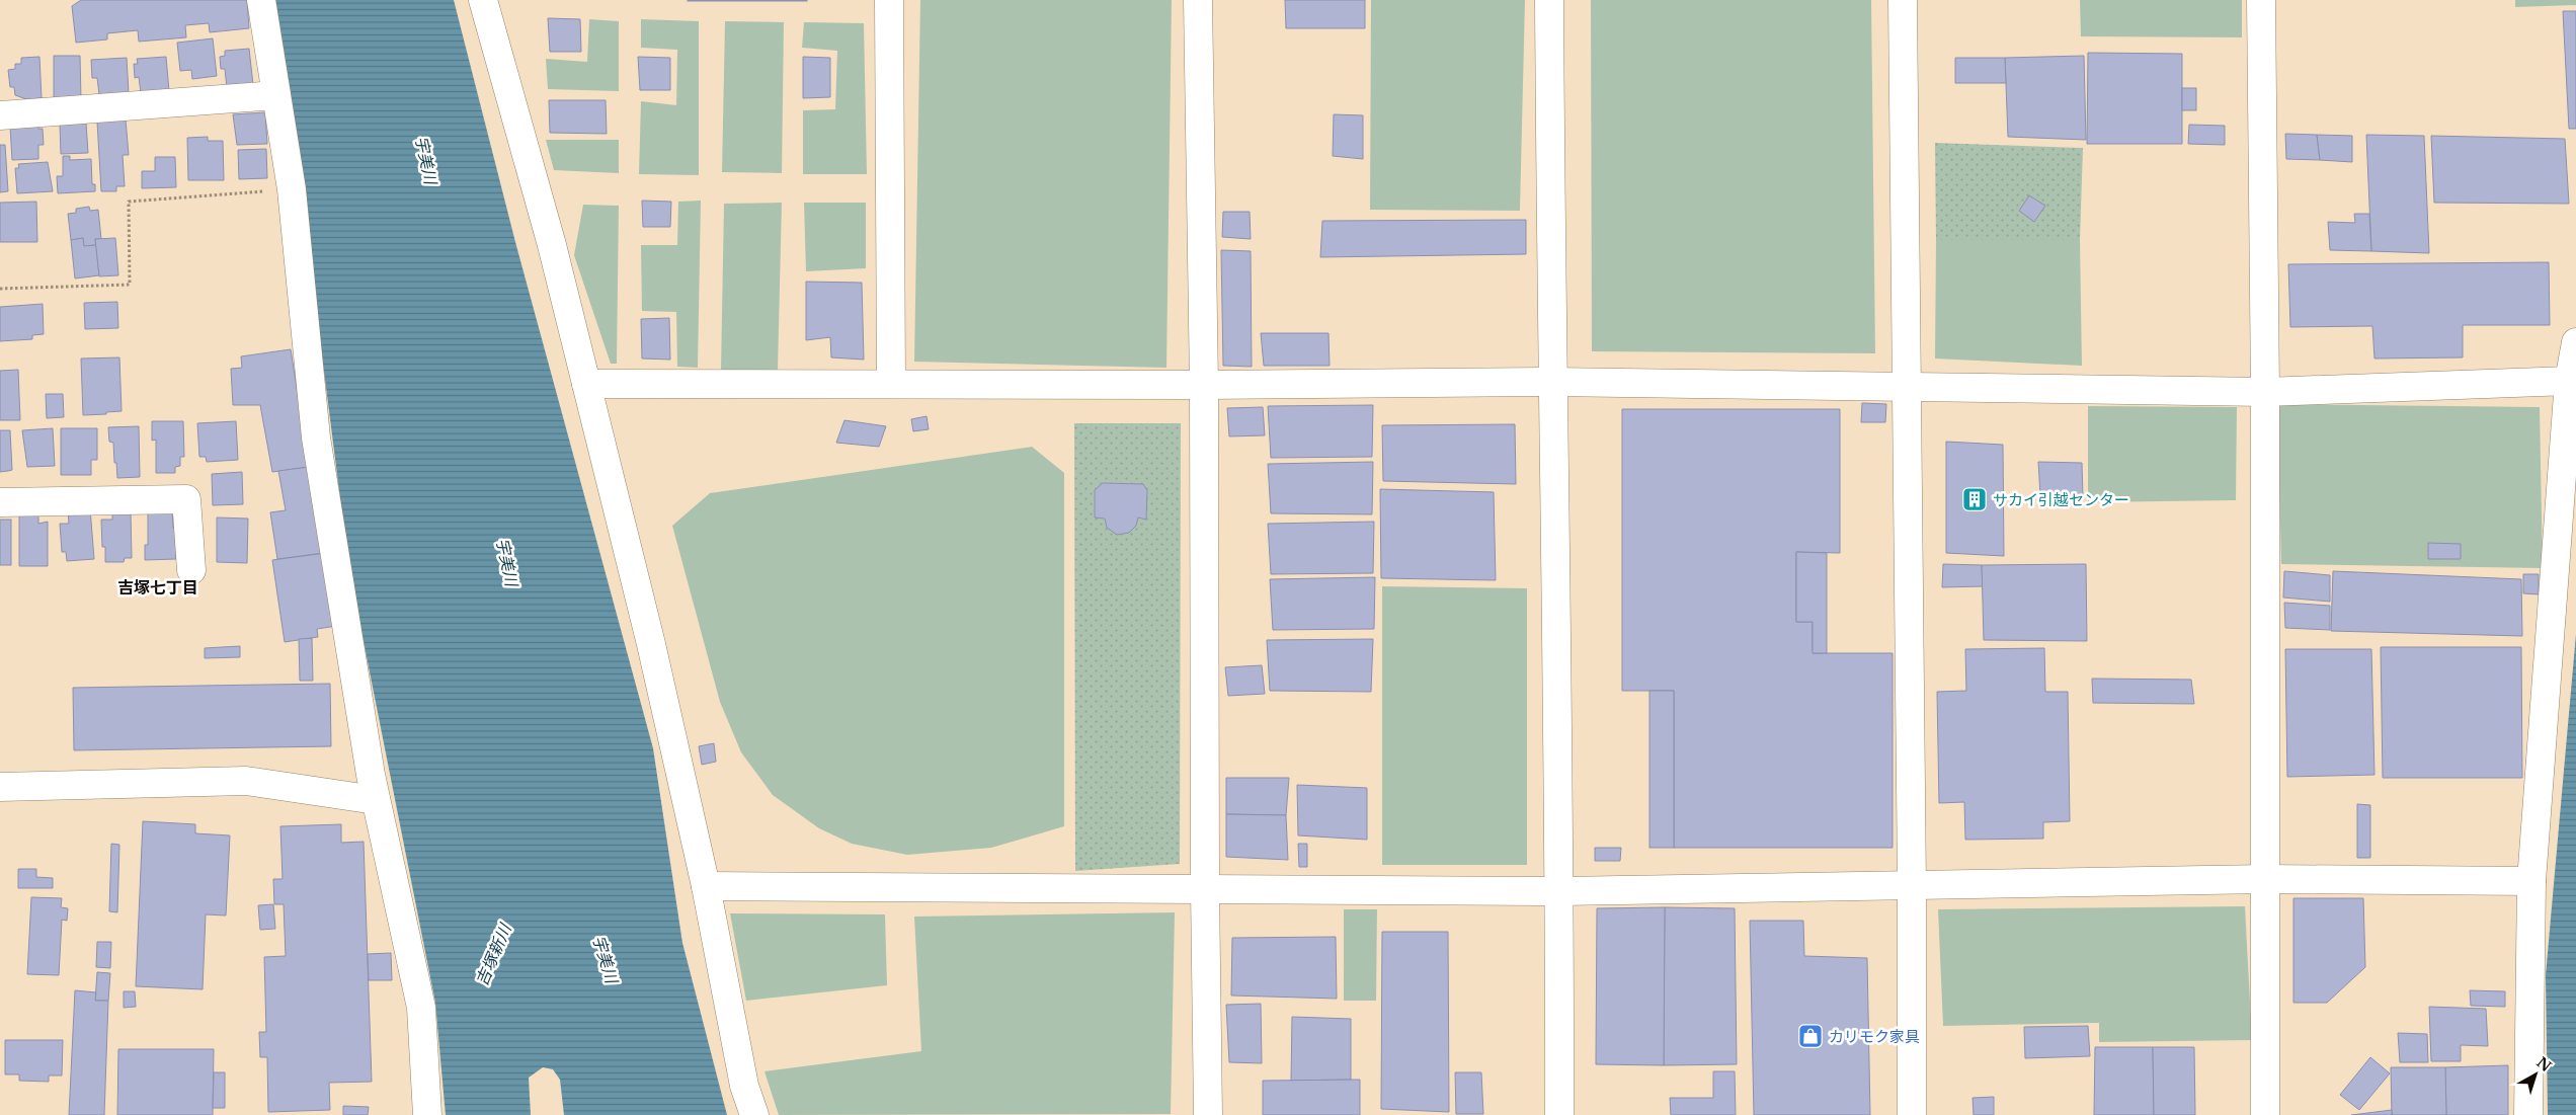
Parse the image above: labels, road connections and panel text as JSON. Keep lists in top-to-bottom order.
{
  "districts": ["吉塚七丁目"],
  "water": ["宇美川", "吉塚新川"],
  "places": {
    "building": ["サカイ引越センター"],
    "shop": ["カリモク家具"]
  },
  "north": "top right"
}
